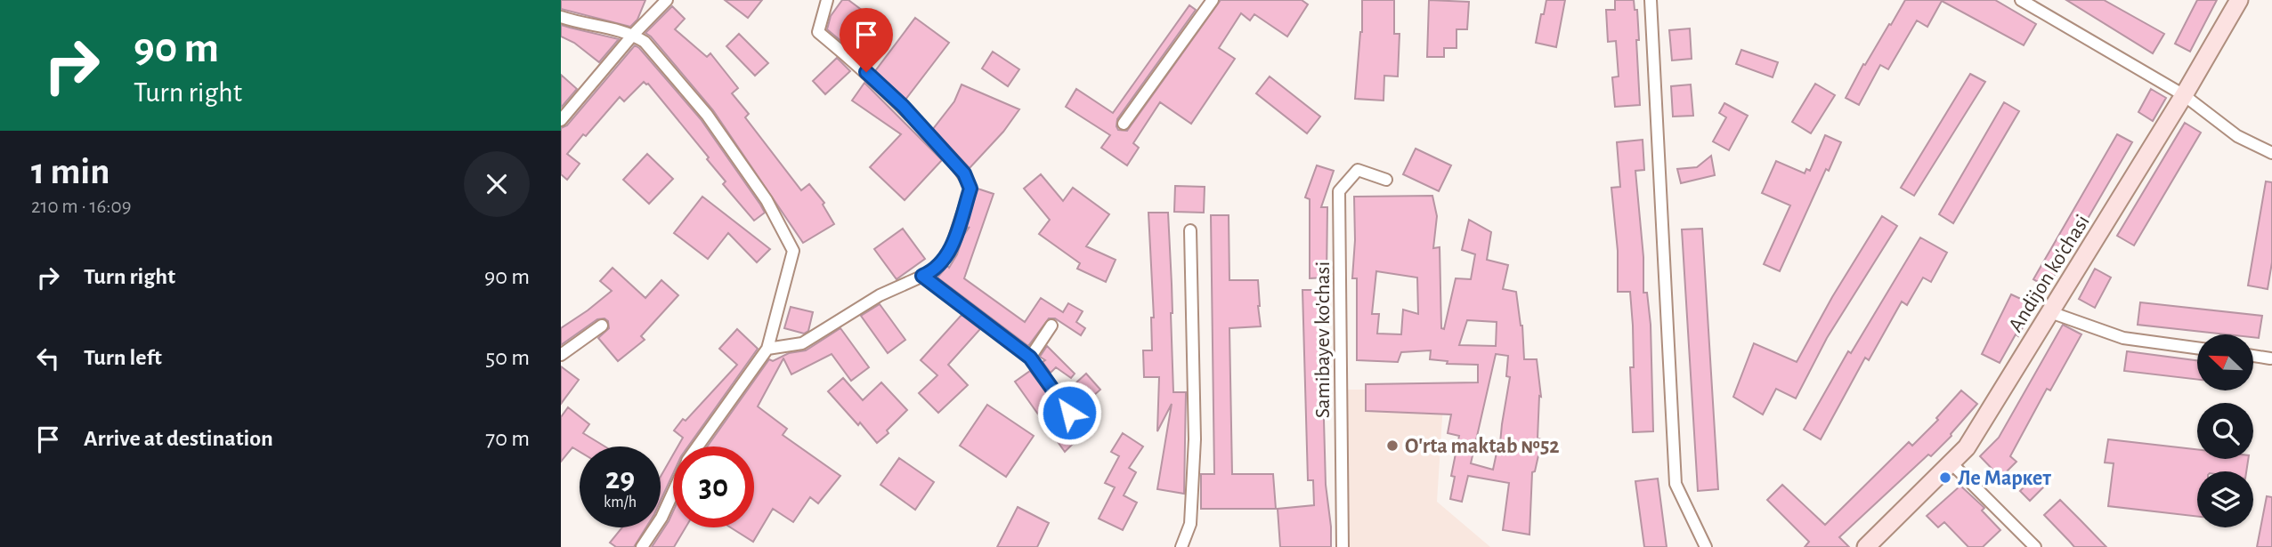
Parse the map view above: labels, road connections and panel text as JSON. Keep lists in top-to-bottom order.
{
  "streets": {
    "street": ["Andijon ko'chasi", "Samibayev ko'chasi"]
  },
  "places": ["O'rta maktab №52", "Ле Маркет"],
  "north": "top left",
  "page": {
    "turn": ["90 m", "Turn right"],
    "heading": ["1 min", "210 m · 16:09"],
    "list": [
      {
        "name": "Turn right",
        "value": "90 m"
      },
      {
        "name": "Turn left",
        "value": "50 m"
      },
      {
        "name": "Arrive at destination",
        "value": "70 m"
      }
    ],
    "speed": "29 km/h",
    "limit": "30"
  }
}
